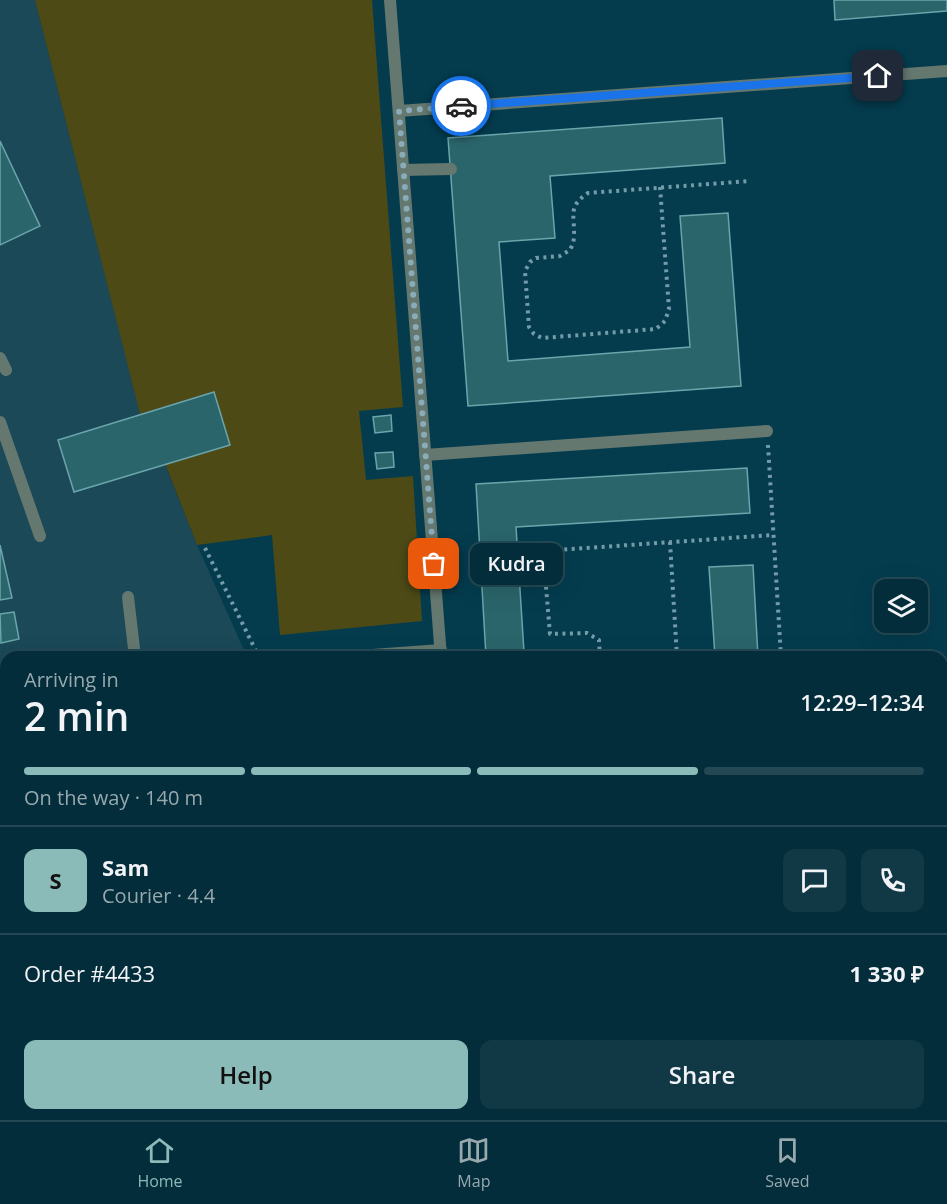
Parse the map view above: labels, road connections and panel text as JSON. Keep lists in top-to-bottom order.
{
  "places": ["Kudra"],
  "page": {
    "bubble": "Kudra",
    "heading": ["2 min", "Arriving in", "12:29–12:34"],
    "panel": [
      "Sam",
      "Courier · 4.4",
      "Order #4433",
      "1 330 ₽"
    ],
    "bar": "On the way · 140 m",
    "round": "S",
    "buttons": ["Help", "Share"],
    "tabs": ["Home", "Map", "Saved"]
  }
}
